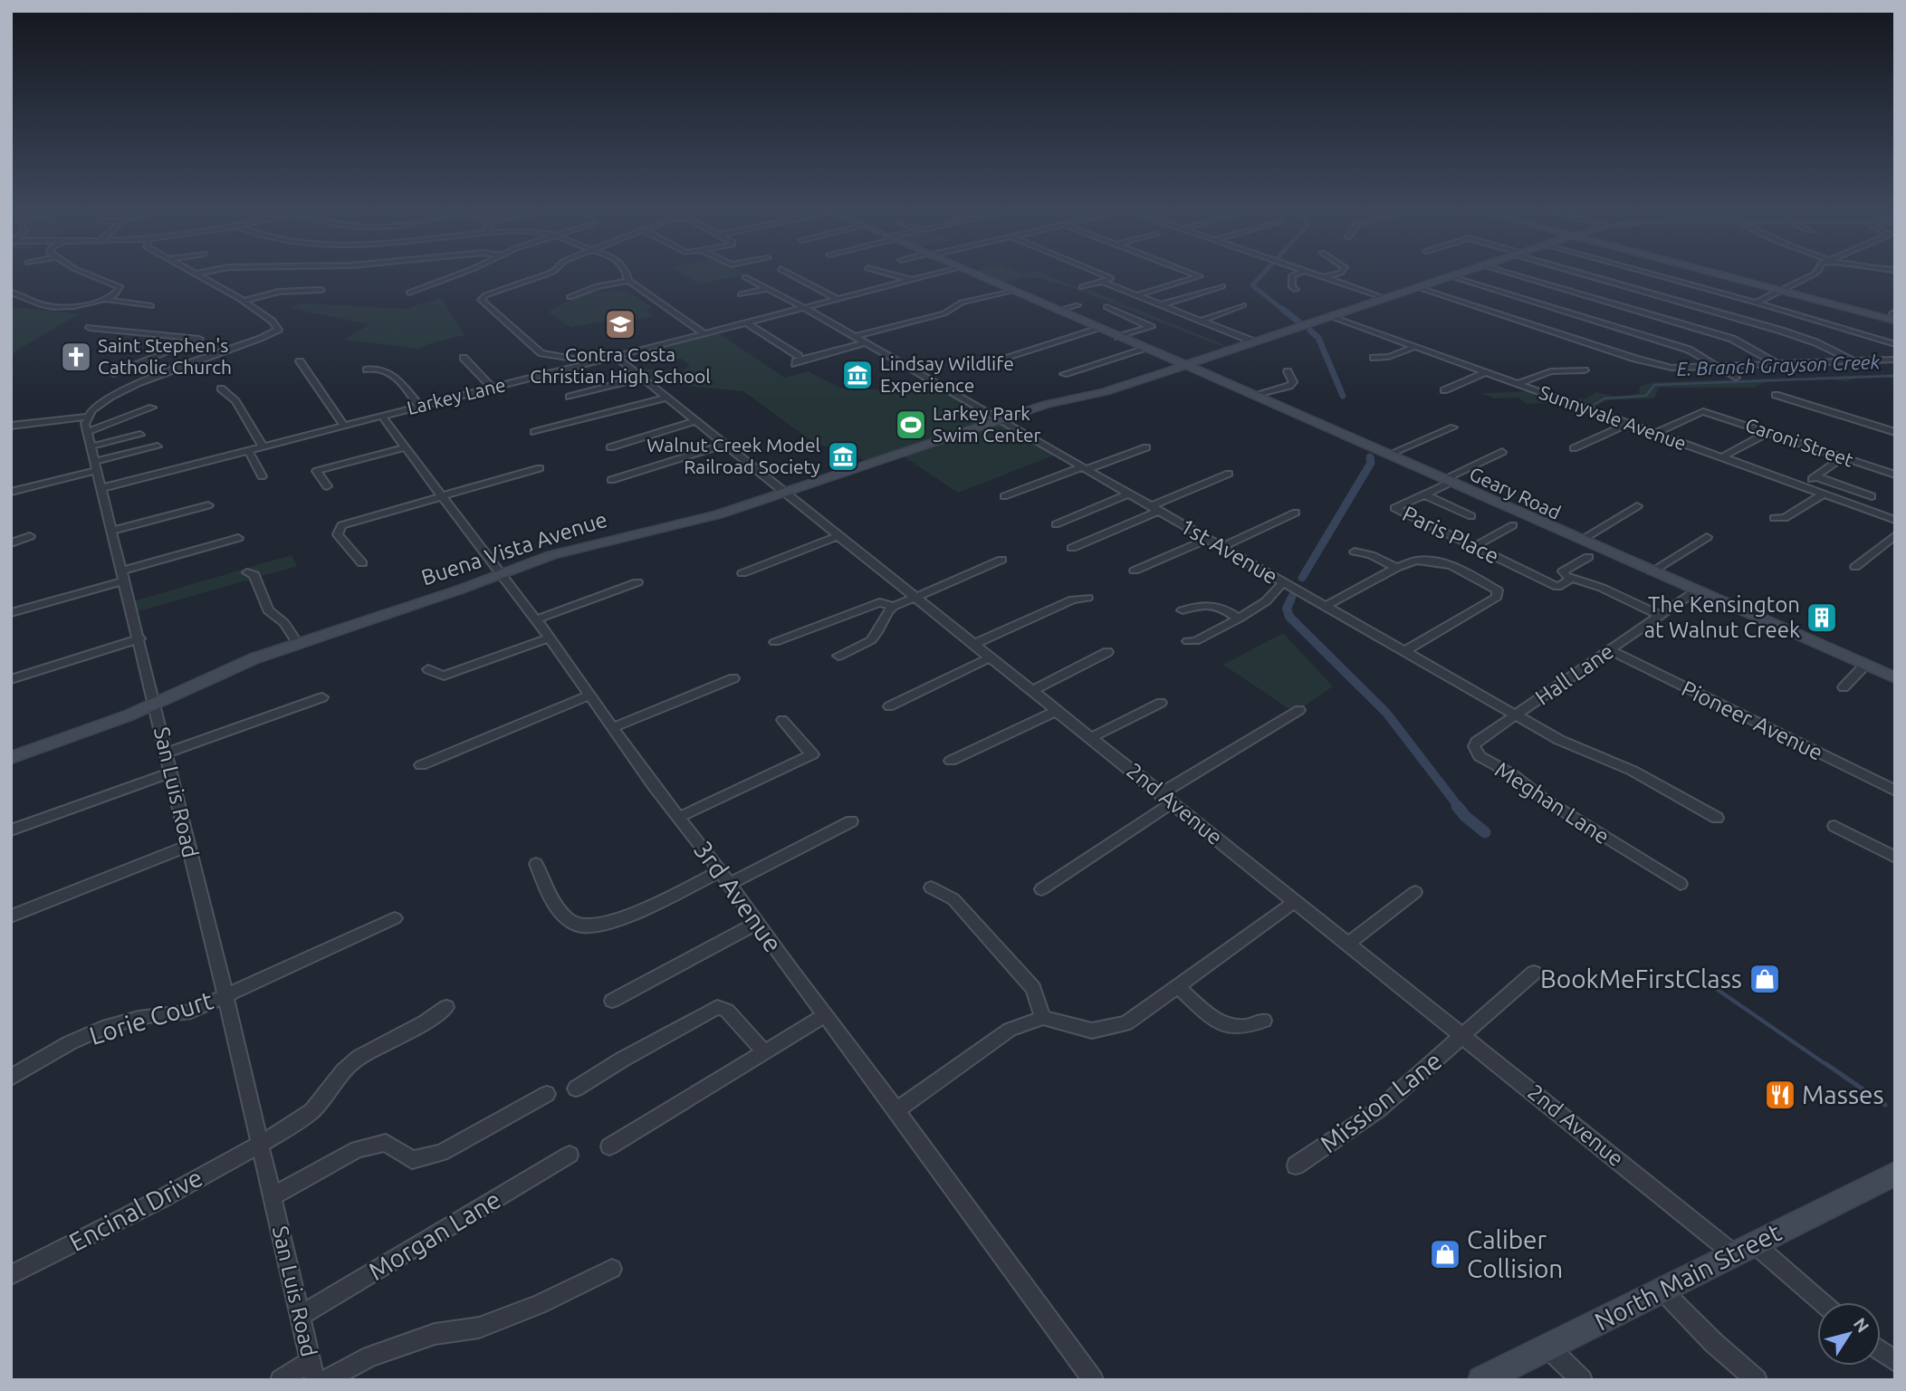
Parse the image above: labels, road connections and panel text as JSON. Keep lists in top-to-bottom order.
{
  "streets": {
    "street": [
      "Larkey Lane",
      "Sunnyvale Avenue",
      "Caroni Street",
      "Geary Road",
      "Paris Place",
      "Buena Vista Avenue",
      "1st Avenue",
      "Hall Lane",
      "Pioneer Avenue",
      "San Luis Road",
      "Meghan Lane",
      "2nd Avenue",
      "3rd Avenue",
      "Lorie Court",
      "Mission Lane",
      "Encinal Drive",
      "Morgan Lane",
      "North Main Street"
    ]
  },
  "crossings": [
    ["Larkey Lane", "1st Avenue"],
    ["Larkey Lane", "San Luis Road"],
    ["Larkey Lane", "2nd Avenue"],
    ["Larkey Lane", "3rd Avenue"],
    ["Sunnyvale Avenue", "Caroni Street"],
    ["Sunnyvale Avenue", "Buena Vista Avenue"],
    ["Geary Road", "Paris Place"],
    ["Geary Road", "Buena Vista Avenue"],
    ["Geary Road", "Hall Lane"],
    ["Buena Vista Avenue", "1st Avenue"],
    ["Buena Vista Avenue", "San Luis Road"],
    ["Buena Vista Avenue", "2nd Avenue"],
    ["Buena Vista Avenue", "3rd Avenue"],
    ["1st Avenue", "Hall Lane"],
    ["1st Avenue", "Meghan Lane"],
    ["Hall Lane", "Pioneer Avenue"],
    ["Hall Lane", "Meghan Lane"],
    ["San Luis Road", "Lorie Court"],
    ["San Luis Road", "Encinal Drive"],
    ["San Luis Road", "Morgan Lane"],
    ["2nd Avenue", "Mission Lane"],
    ["2nd Avenue", "North Main Street"]
  ],
  "water": ["E. Branch Grayson Creek"],
  "places": {
    "school or university": ["Contra Costa Christian High School"],
    "church": ["Saint Stephen's Catholic Church"],
    "museum": ["Lindsay Wildlife Experience", "Walnut Creek Model Railroad Society"],
    "sports": ["Larkey Park Swim Center"],
    "building": ["The Kensington at Walnut Creek"],
    "shop": ["BookMeFirstClass", "Caliber Collision"],
    "restaurant": ["Masses"]
  },
  "north": "top right"
}
